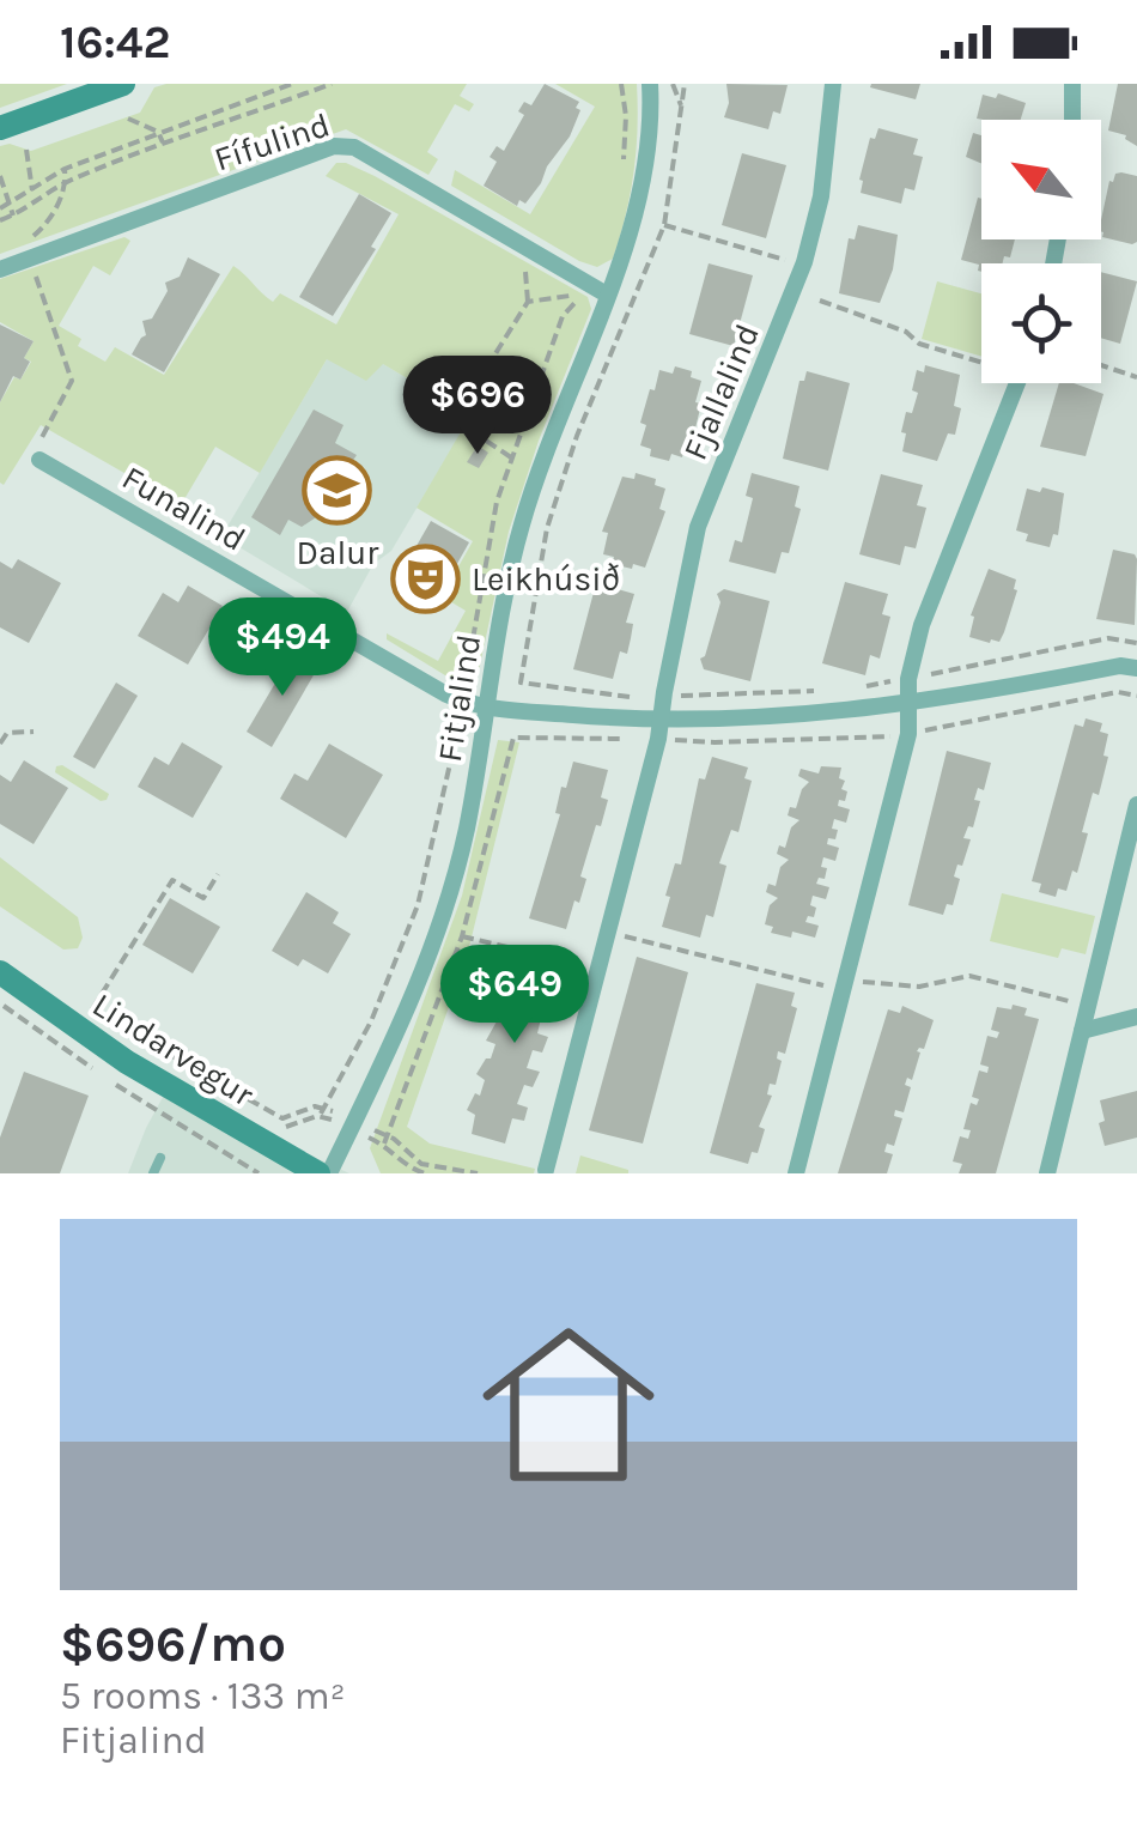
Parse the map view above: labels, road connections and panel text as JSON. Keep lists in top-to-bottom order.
{
  "streets": {
    "street": [
      "Fífulind",
      "Fjallalind",
      "Funalind",
      "Fitjalind",
      "Lindarvegur"
    ]
  },
  "crossings": [
    ["Fífulind", "Fitjalind"],
    ["Funalind", "Fitjalind"]
  ],
  "places": {
    "school or university": ["Dalur"],
    "theatre": ["Leikhúsið"]
  },
  "north": "top left",
  "page": {
    "status": "16:42",
    "price": ["$696", "$494", "$649"],
    "list": [
      {
        "name": "$696/mo",
        "note": "5 rooms · 133 m² · Fitjalind"
      }
    ]
  }
}
